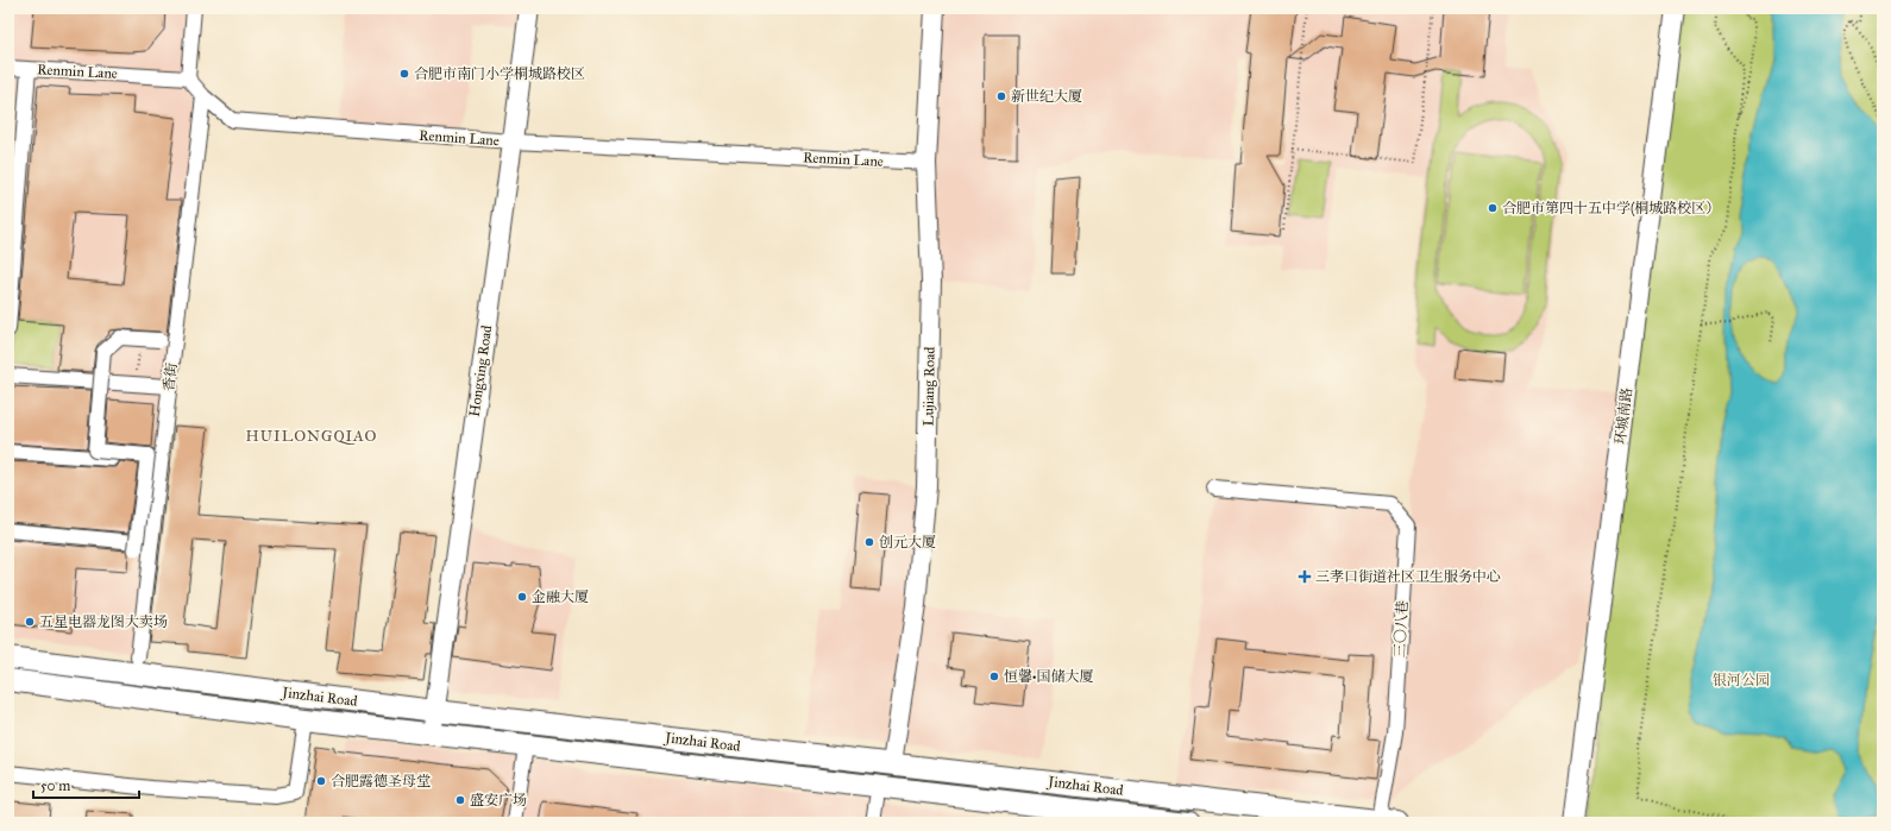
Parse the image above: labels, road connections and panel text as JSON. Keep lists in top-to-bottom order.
{
  "streets": {
    "main road": ["Jinzhai Road"],
    "street": [
      "Renmin Lane",
      "Hongxing Road",
      "香街",
      "Lujiang Road",
      "环城南路",
      "三〇八巷"
    ]
  },
  "crossings": [
    ["Renmin Lane", "Hongxing Road"],
    ["Renmin Lane", "香街"],
    ["Renmin Lane", "Lujiang Road"],
    ["Hongxing Road", "Jinzhai Road"],
    ["Lujiang Road", "Jinzhai Road"],
    ["三〇八巷", "Jinzhai Road"]
  ],
  "districts": ["HUILONGQIAO"],
  "parks": ["银河公园"],
  "places": {
    "other": [
      "合肥市南门小学桐城路校区",
      "新世纪大厦",
      "合肥市第四十五中学(桐城路校区）",
      "创元大厦",
      "金融大厦",
      "五星电器龙图大卖场",
      "恒馨•国储大厦",
      "合肥露德圣母堂",
      "盛安广场"
    ],
    "health": ["三孝口街道社区卫生服务中心"]
  },
  "scale_bar": "50 m"
}
